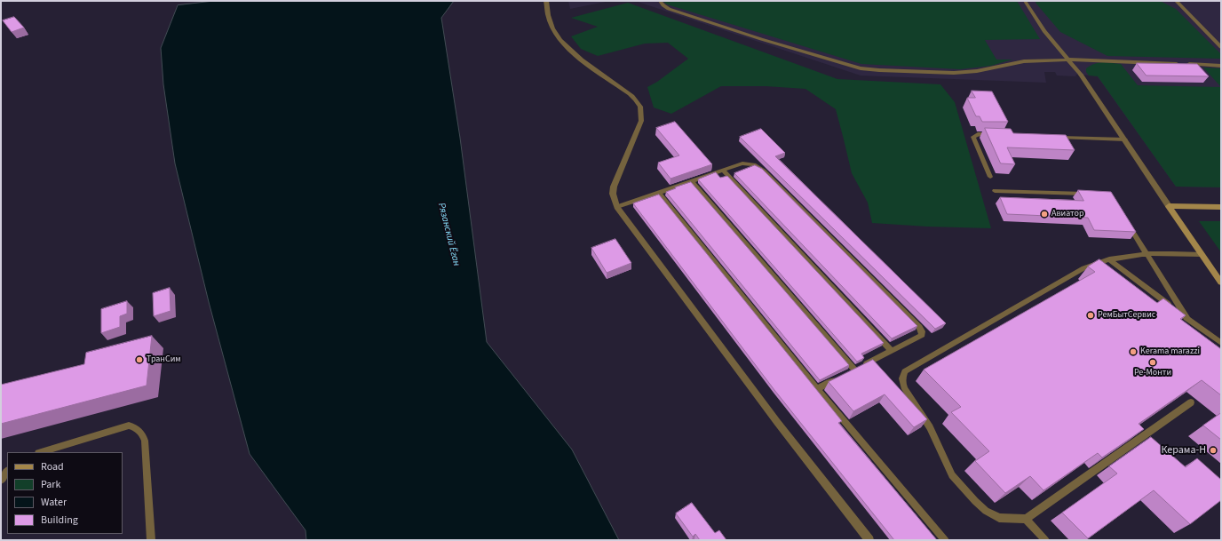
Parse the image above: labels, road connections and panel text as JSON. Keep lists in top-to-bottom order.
{
  "water": ["Рязанский Ёган"],
  "places": [
    "Авиатор",
    "РемБытСервис",
    "Kerama marazzi",
    "ТранСим",
    "Ре-Монти",
    "Керама-Н"
  ],
  "legend": [
    "Road",
    "Park",
    "Water",
    "Building"
  ]
}
